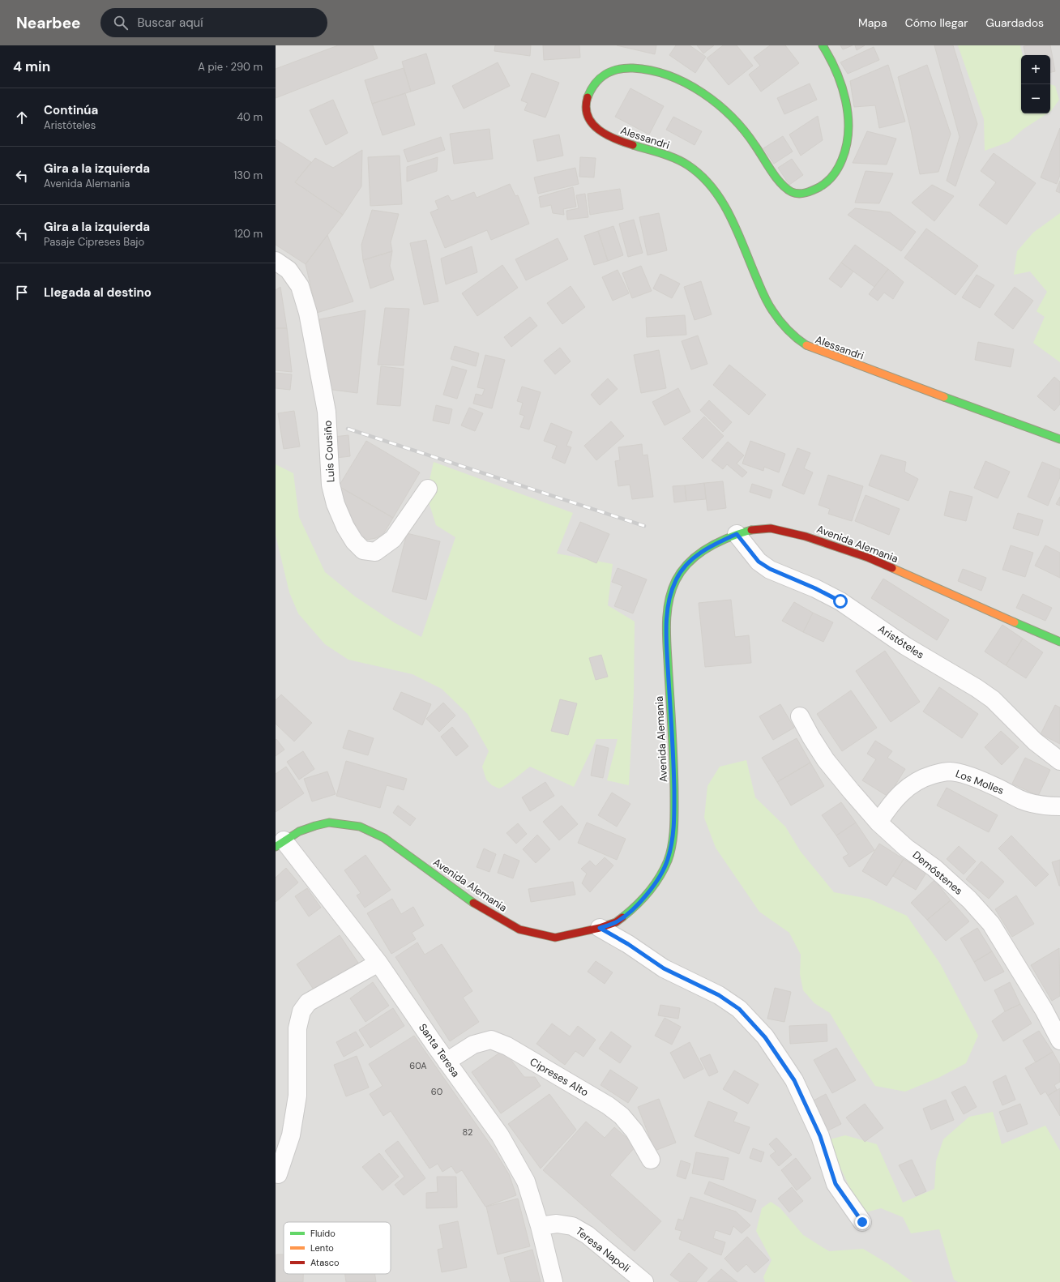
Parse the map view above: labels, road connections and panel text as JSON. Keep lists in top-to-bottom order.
{
  "streets": {
    "street": [
      "Alessandri",
      "Luis Cousiño",
      "Avenida Alemania",
      "Aristóteles",
      "Los Molles",
      "Demóstenes",
      "Santa Teresa",
      "Cipreses Alto",
      "Teresa Napoli"
    ]
  },
  "crossings": [
    ["Avenida Alemania", "Aristóteles"],
    ["Avenida Alemania", "Santa Teresa"],
    ["Los Molles", "Demóstenes"],
    ["Santa Teresa", "Cipreses Alto"],
    ["Santa Teresa", "Teresa Napoli"]
  ],
  "house_numbers": ["60A", "60", "82"],
  "legend": ["Fluido", "Lento", "Atasco"],
  "page": {
    "header": "Nearbee",
    "search": "Buscar aquí",
    "nav": ["Mapa", "Cómo llegar", "Guardados"],
    "heading": ["4 min", "A pie · 290 m"],
    "map_buttons": ["+", "−"],
    "list": [
      ["Continúa", "Aristóteles", "40 m"],
      ["Gira a la izquierda", "Avenida Alemania", "130 m"],
      ["Gira a la izquierda", "Pasaje Cipreses Bajo", "120 m"],
      "Llegada al destino"
    ]
  }
}
